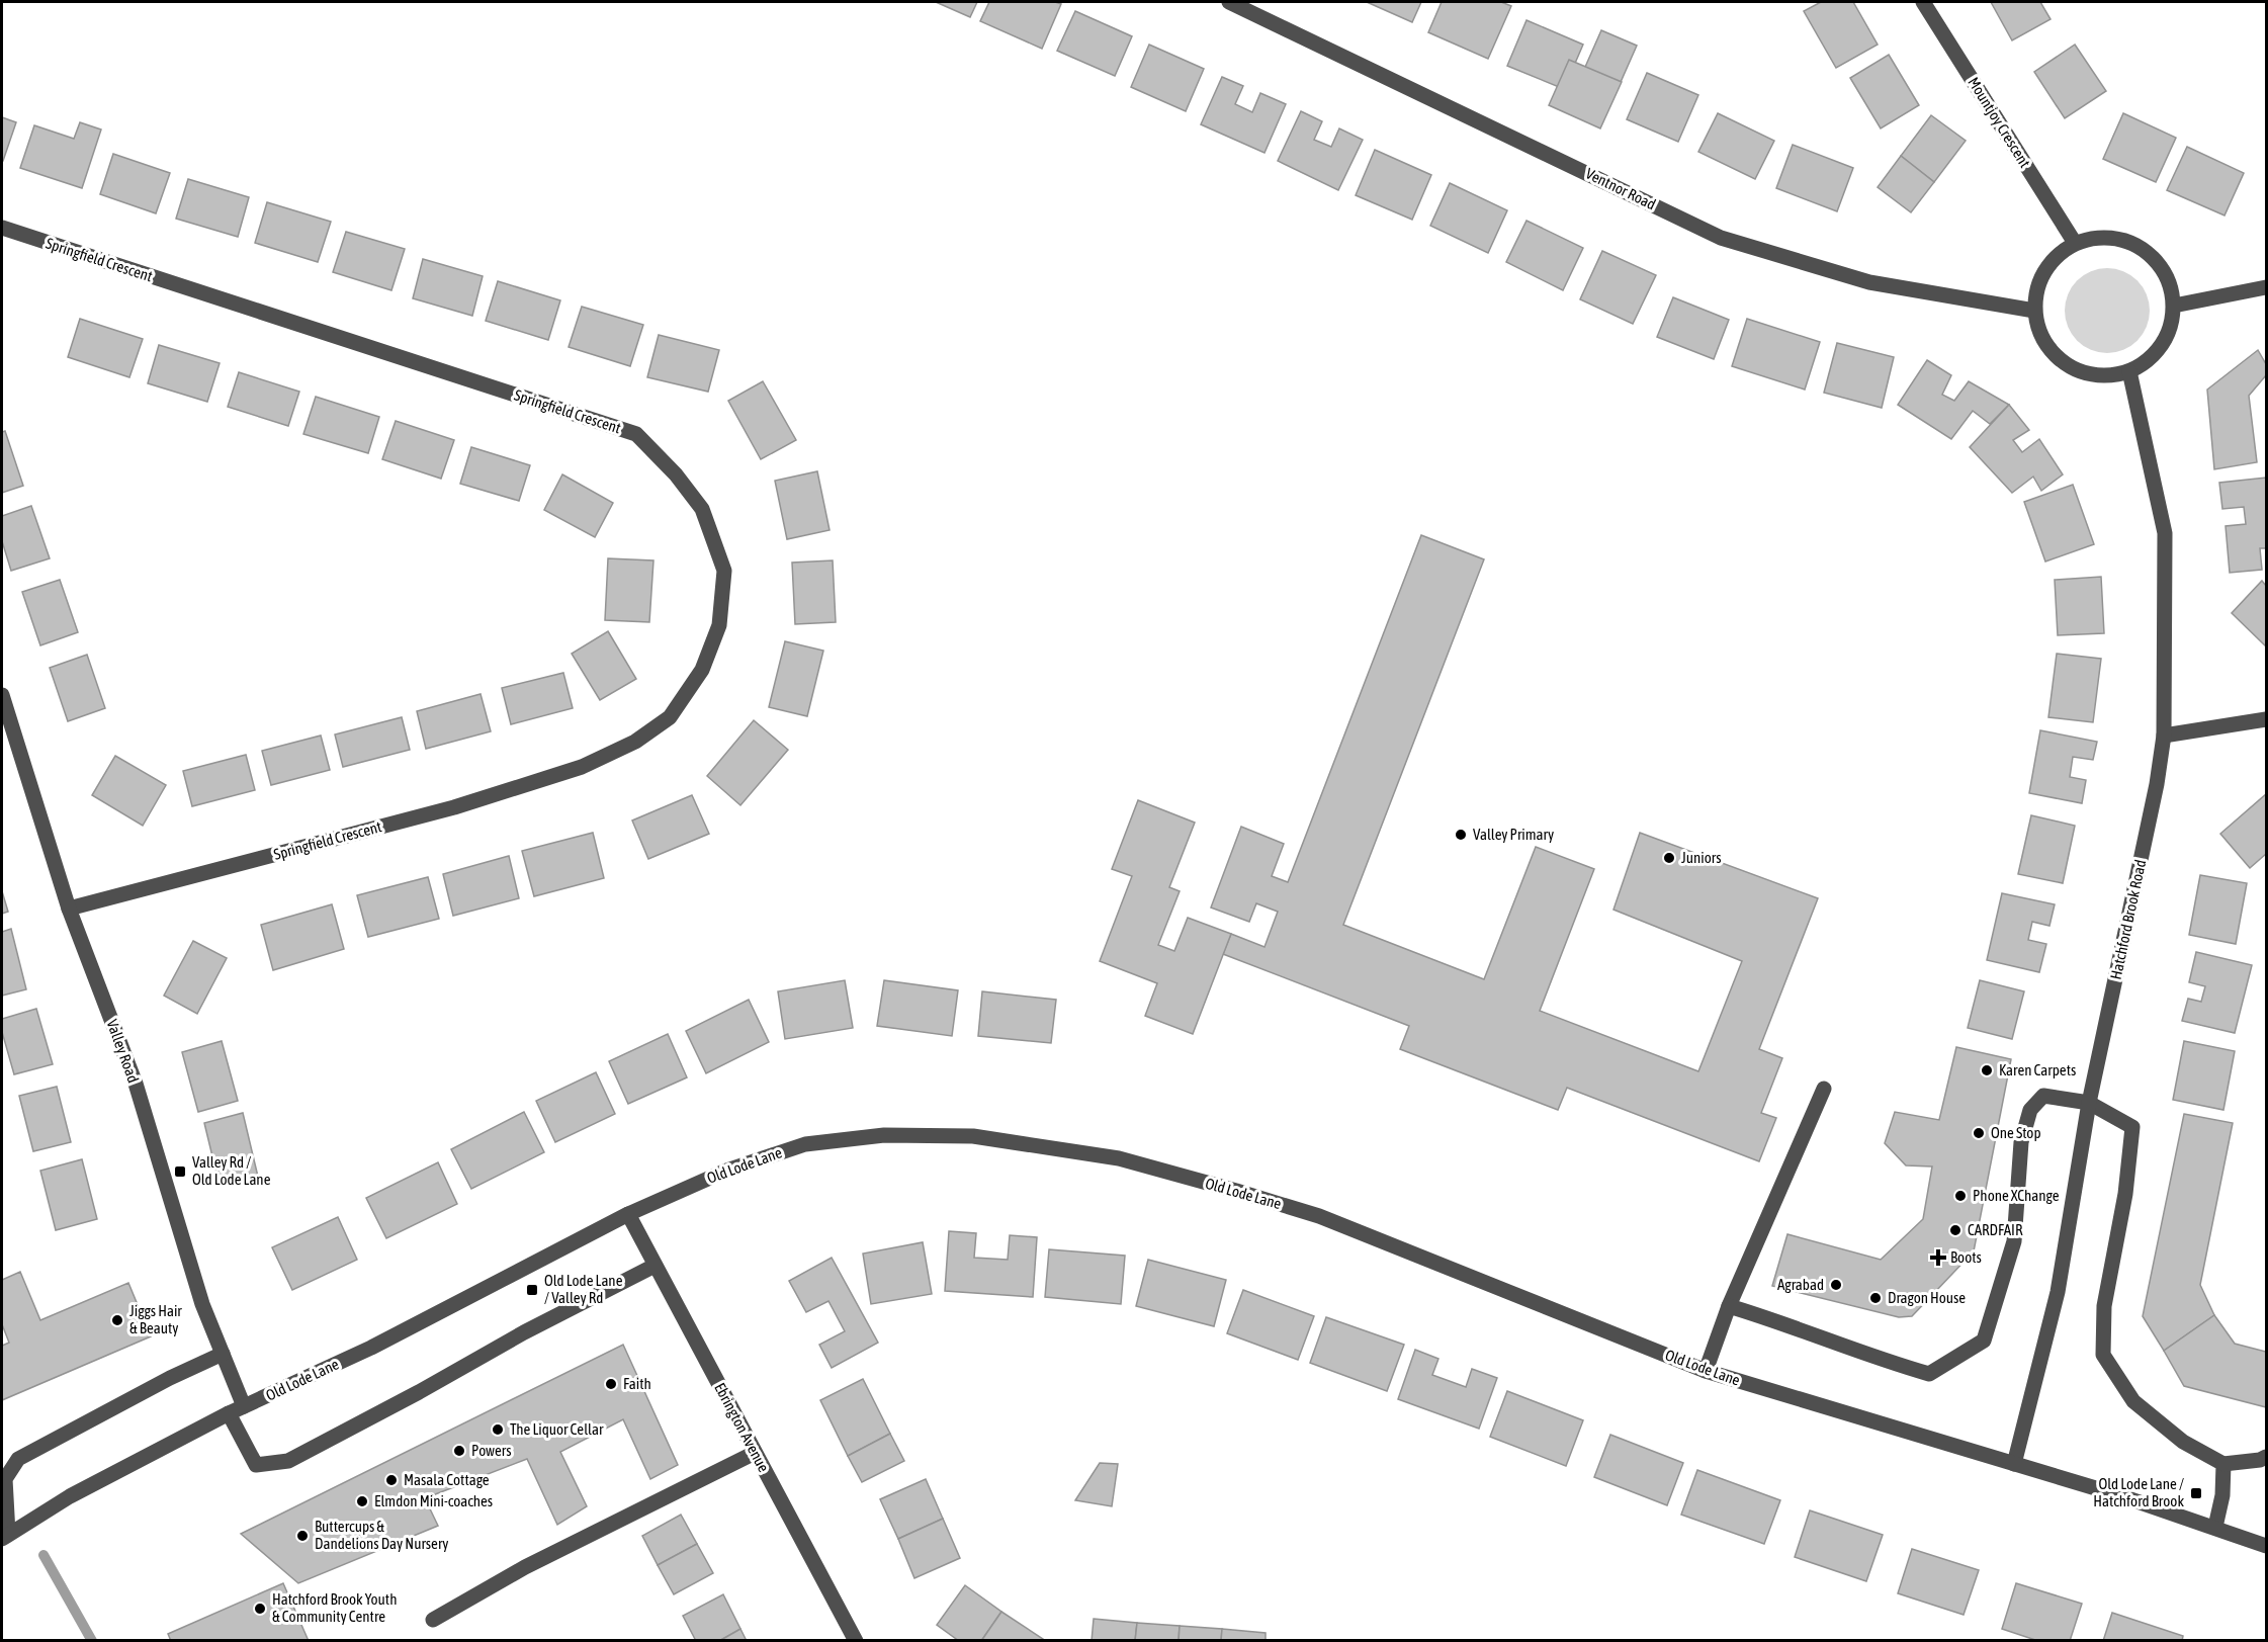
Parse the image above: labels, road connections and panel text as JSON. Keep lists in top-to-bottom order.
{
  "streets": {
    "street": [
      "Mountjoy Crescent",
      "Ventnor Road",
      "Springfield Crescent",
      "Hatchford Brook Road",
      "Valley Road",
      "Old Lode Lane",
      "Ebrington Avenue"
    ]
  },
  "crossings": [
    ["Mountjoy Crescent", "Ventnor Road"],
    ["Mountjoy Crescent", "Hatchford Brook Road"],
    ["Ventnor Road", "Hatchford Brook Road"],
    ["Springfield Crescent", "Valley Road"],
    ["Hatchford Brook Road", "Old Lode Lane"],
    ["Valley Road", "Old Lode Lane"],
    ["Old Lode Lane", "Ebrington Avenue"]
  ],
  "places": {
    "other": [
      "Valley Primary",
      "Juniors",
      "Karen Carpets",
      "One Stop",
      "Phone XChange",
      "CARDFAIR",
      "Agrabad",
      "Dragon House",
      "Jiggs Hair & Beauty",
      "Faith",
      "The Liquor Cellar",
      "Powers",
      "Masala Cottage",
      "Elmdon Mini-coaches",
      "Buttercups & Dandelions Day Nursery",
      "Hatchford Brook Youth & Community Centre"
    ],
    "transit": ["Valley Rd / Old Lode Lane", "Old Lode Lane / Valley Rd", "Old Lode Lane / Hatchford Brook"],
    "health": ["Boots"]
  }
}
